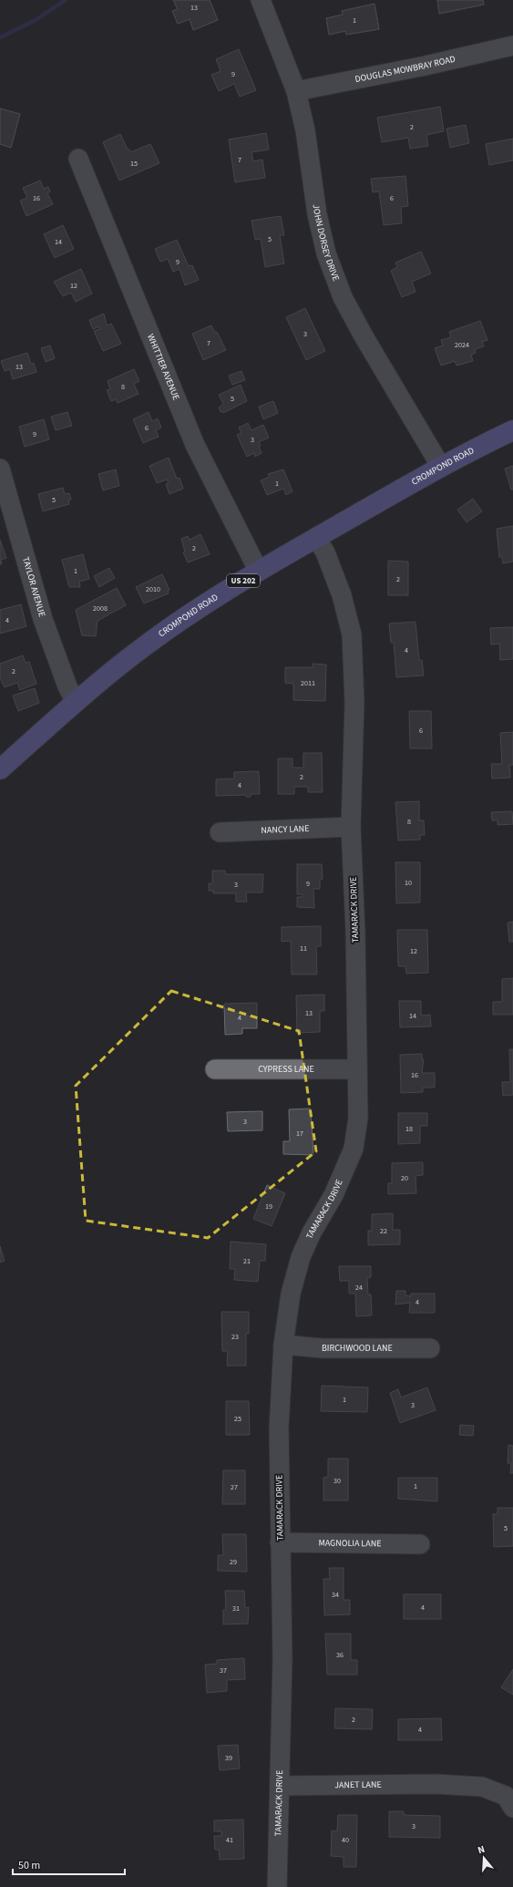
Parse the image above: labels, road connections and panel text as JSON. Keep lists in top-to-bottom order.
{
  "streets": {
    "main road": ["CROMPOND ROAD", "US 202"],
    "street": [
      "DOUGLAS MOWBRAY ROAD",
      "JOHN DORSEY DRIVE",
      "WHITTIER AVENUE",
      "TAYLOR AVENUE",
      "NANCY LANE",
      "TAMARACK DRIVE",
      "CYPRESS LANE",
      "BIRCHWOOD LANE",
      "MAGNOLIA LANE",
      "JANET LANE"
    ]
  },
  "crossings": [
    ["DOUGLAS MOWBRAY ROAD", "JOHN DORSEY DRIVE"],
    ["JOHN DORSEY DRIVE", "CROMPOND ROAD"],
    ["WHITTIER AVENUE", "CROMPOND ROAD"],
    ["CROMPOND ROAD", "TAYLOR AVENUE"],
    ["CROMPOND ROAD", "TAMARACK DRIVE"],
    ["NANCY LANE", "TAMARACK DRIVE"],
    ["TAMARACK DRIVE", "CYPRESS LANE"],
    ["TAMARACK DRIVE", "BIRCHWOOD LANE"],
    ["TAMARACK DRIVE", "MAGNOLIA LANE"],
    ["TAMARACK DRIVE", "JANET LANE"]
  ],
  "house_numbers": [
    "13",
    "1",
    "9",
    "2",
    "7",
    "15",
    "16",
    "6",
    "5",
    "14",
    "9",
    "12",
    "3",
    "7",
    "2024",
    "13",
    "8",
    "5",
    "6",
    "9",
    "3",
    "1",
    "5",
    "2",
    "1",
    "2",
    "2010",
    "2008",
    "4",
    "4",
    "2",
    "2011",
    "6",
    "2",
    "4",
    "8",
    "10",
    "9",
    "3",
    "11",
    "12",
    "13",
    "14",
    "4",
    "16",
    "3",
    "18",
    "17",
    "20",
    "19",
    "22",
    "21",
    "24",
    "4",
    "23",
    "1",
    "3",
    "25",
    "30",
    "1",
    "27",
    "5",
    "29",
    "34",
    "4",
    "31",
    "36",
    "37",
    "2",
    "4",
    "39",
    "3",
    "41",
    "40"
  ],
  "scale_bar": "50 m",
  "north": "top"
}
